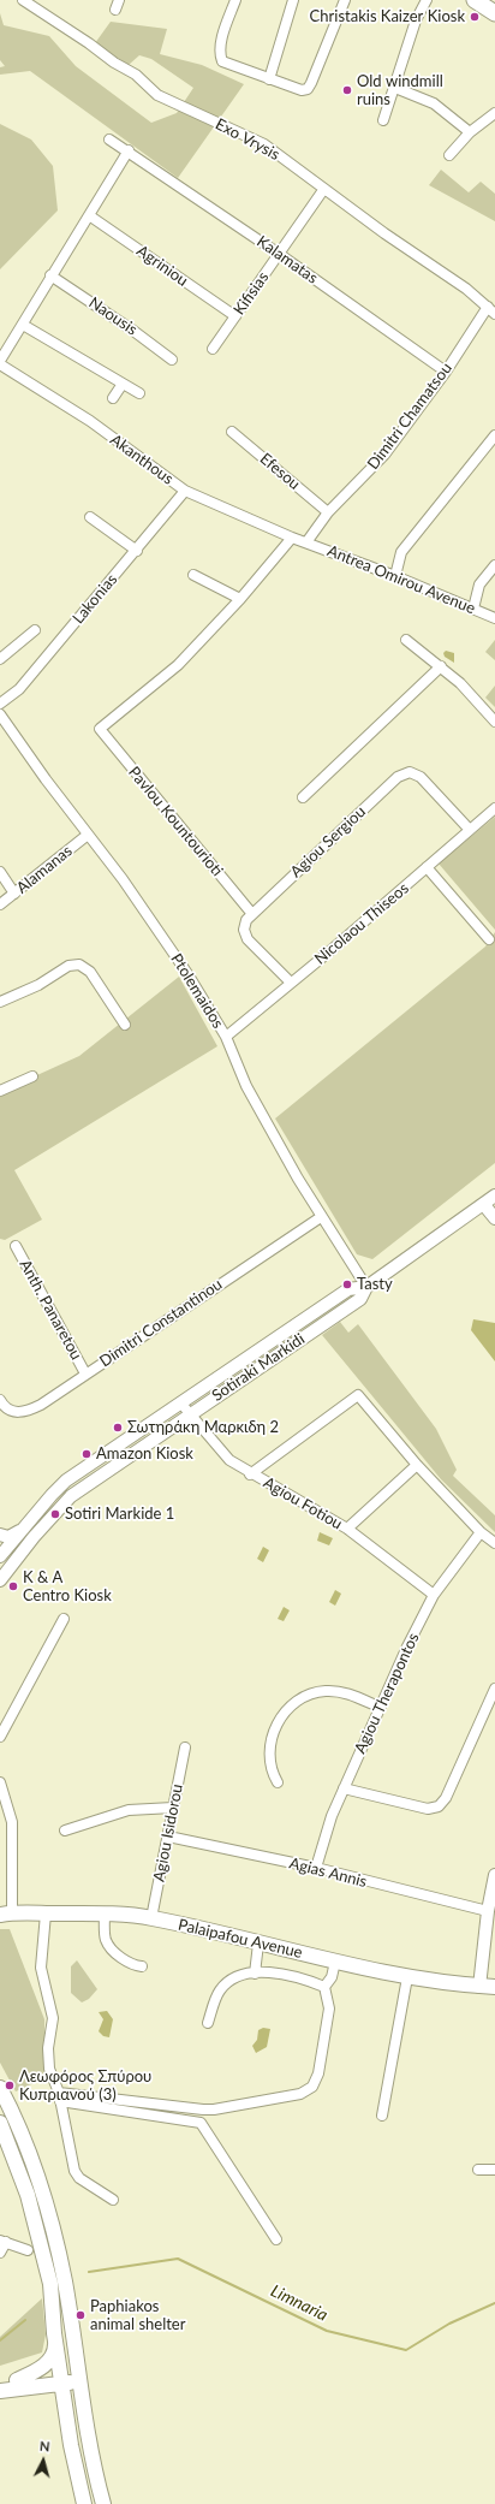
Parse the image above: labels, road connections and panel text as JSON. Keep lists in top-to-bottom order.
{
  "streets": {
    "main road": ["Palaipafou Avenue"],
    "street": [
      "Exo Vrysis",
      "Kalamatas",
      "Agriniou",
      "Kifisias",
      "Naousis",
      "Dimitri Chamatsou",
      "Akanthous",
      "Efesou",
      "Antrea Omirou Avenue",
      "Lakonias",
      "Pavlou Kountourioti",
      "Agiou Sergiou",
      "Alamanas",
      "Nicolaou Thiseos",
      "Ptolemaidos",
      "Anth. Panaretou",
      "Dimitri Constantinou",
      "Sotiraki Markidi",
      "Agiou Fotiou",
      "Agiou Therapontos",
      "Agiou Isidorou",
      "Agias Annis"
    ]
  },
  "crossings": [
    ["Exo Vrysis", "Kifisias"],
    ["Exo Vrysis", "Dimitri Chamatsou"],
    ["Kalamatas", "Kifisias"],
    ["Kalamatas", "Dimitri Chamatsou"],
    ["Agriniou", "Kifisias"],
    ["Dimitri Chamatsou", "Akanthous"],
    ["Dimitri Chamatsou", "Efesou"],
    ["Dimitri Chamatsou", "Antrea Omirou Avenue"],
    ["Akanthous", "Antrea Omirou Avenue"],
    ["Akanthous", "Lakonias"],
    ["Pavlou Kountourioti", "Agiou Sergiou"],
    ["Agiou Sergiou", "Nicolaou Thiseos"],
    ["Alamanas", "Ptolemaidos"],
    ["Nicolaou Thiseos", "Ptolemaidos"],
    ["Ptolemaidos", "Dimitri Constantinou"],
    ["Ptolemaidos", "Sotiraki Markidi"],
    ["Anth. Panaretou", "Dimitri Constantinou"],
    ["Sotiraki Markidi", "Agiou Fotiou"],
    ["Agiou Fotiou", "Agiou Therapontos"],
    ["Agiou Therapontos", "Agias Annis"],
    ["Agiou Isidorou", "Agias Annis"],
    ["Agiou Isidorou", "Palaipafou Avenue"]
  ],
  "water": ["Limnaria"],
  "places": [
    "Christakis Kaizer Kiosk",
    "Old windmill ruins",
    "Tasty",
    "Σωτηράκη Μαρκιδη 2",
    "Amazon Kiosk",
    "Sotiri Markide 1",
    "K & A Centro Kiosk",
    "Λεωφόρος Σπύρου Κυπριανού (3)",
    "Paphiakos animal shelter"
  ],
  "north": "top"
}
